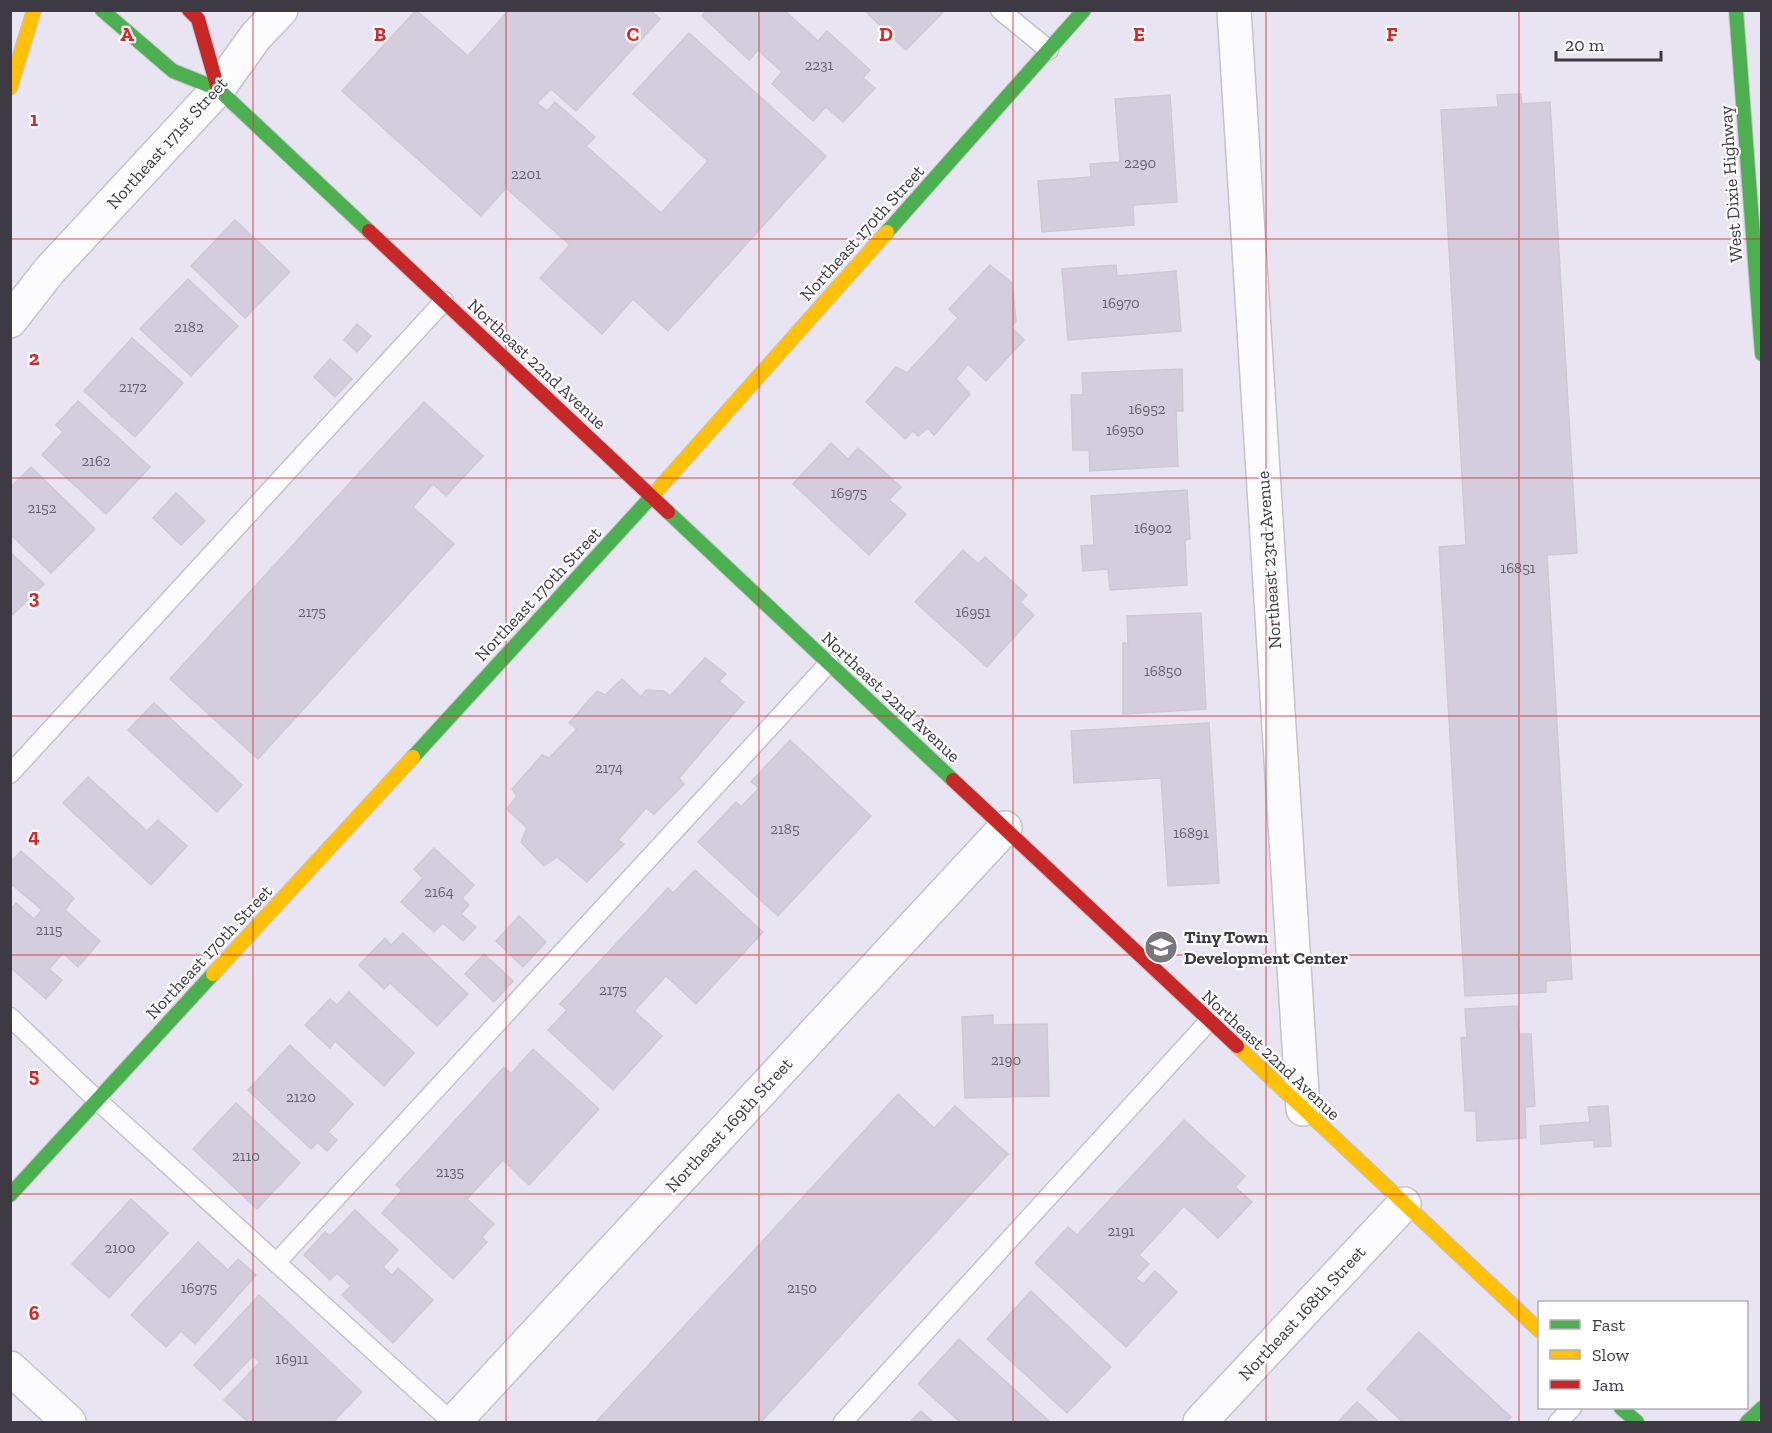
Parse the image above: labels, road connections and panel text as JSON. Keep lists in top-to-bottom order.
{
  "streets": {
    "street": [
      "Northeast 171st Street",
      "West Dixie Highway",
      "Northeast 170th Street",
      "Northeast 22nd Avenue",
      "Northeast 23rd Avenue",
      "Northeast 169th Street",
      "Northeast 168th Street"
    ]
  },
  "crossings": [
    ["Northeast 171st Street", "Northeast 22nd Avenue"],
    ["Northeast 170th Street", "Northeast 22nd Avenue"],
    ["Northeast 22nd Avenue", "Northeast 23rd Avenue"],
    ["Northeast 22nd Avenue", "Northeast 169th Street"],
    ["Northeast 22nd Avenue", "Northeast 168th Street"]
  ],
  "places": {
    "school or university": ["Tiny Town Development Center"]
  },
  "house_numbers": [
    "2231",
    "2290",
    "2201",
    "16970",
    "2182",
    "2172",
    "16952",
    "16950",
    "2162",
    "16975",
    "2152",
    "16902",
    "16851",
    "2175",
    "16951",
    "16850",
    "2174",
    "2185",
    "16891",
    "2164",
    "2115",
    "2175",
    "2190",
    "2120",
    "2110",
    "2135",
    "2191",
    "2100",
    "16975",
    "2150",
    "16911"
  ],
  "legend": ["Fast", "Slow", "Jam"],
  "scale_bar": "20 m",
  "grid": {
    "columns": [
      "A",
      "B",
      "C",
      "D",
      "E",
      "F"
    ],
    "rows": [
      "1",
      "2",
      "3",
      "4",
      "5",
      "6"
    ]
  }
}
